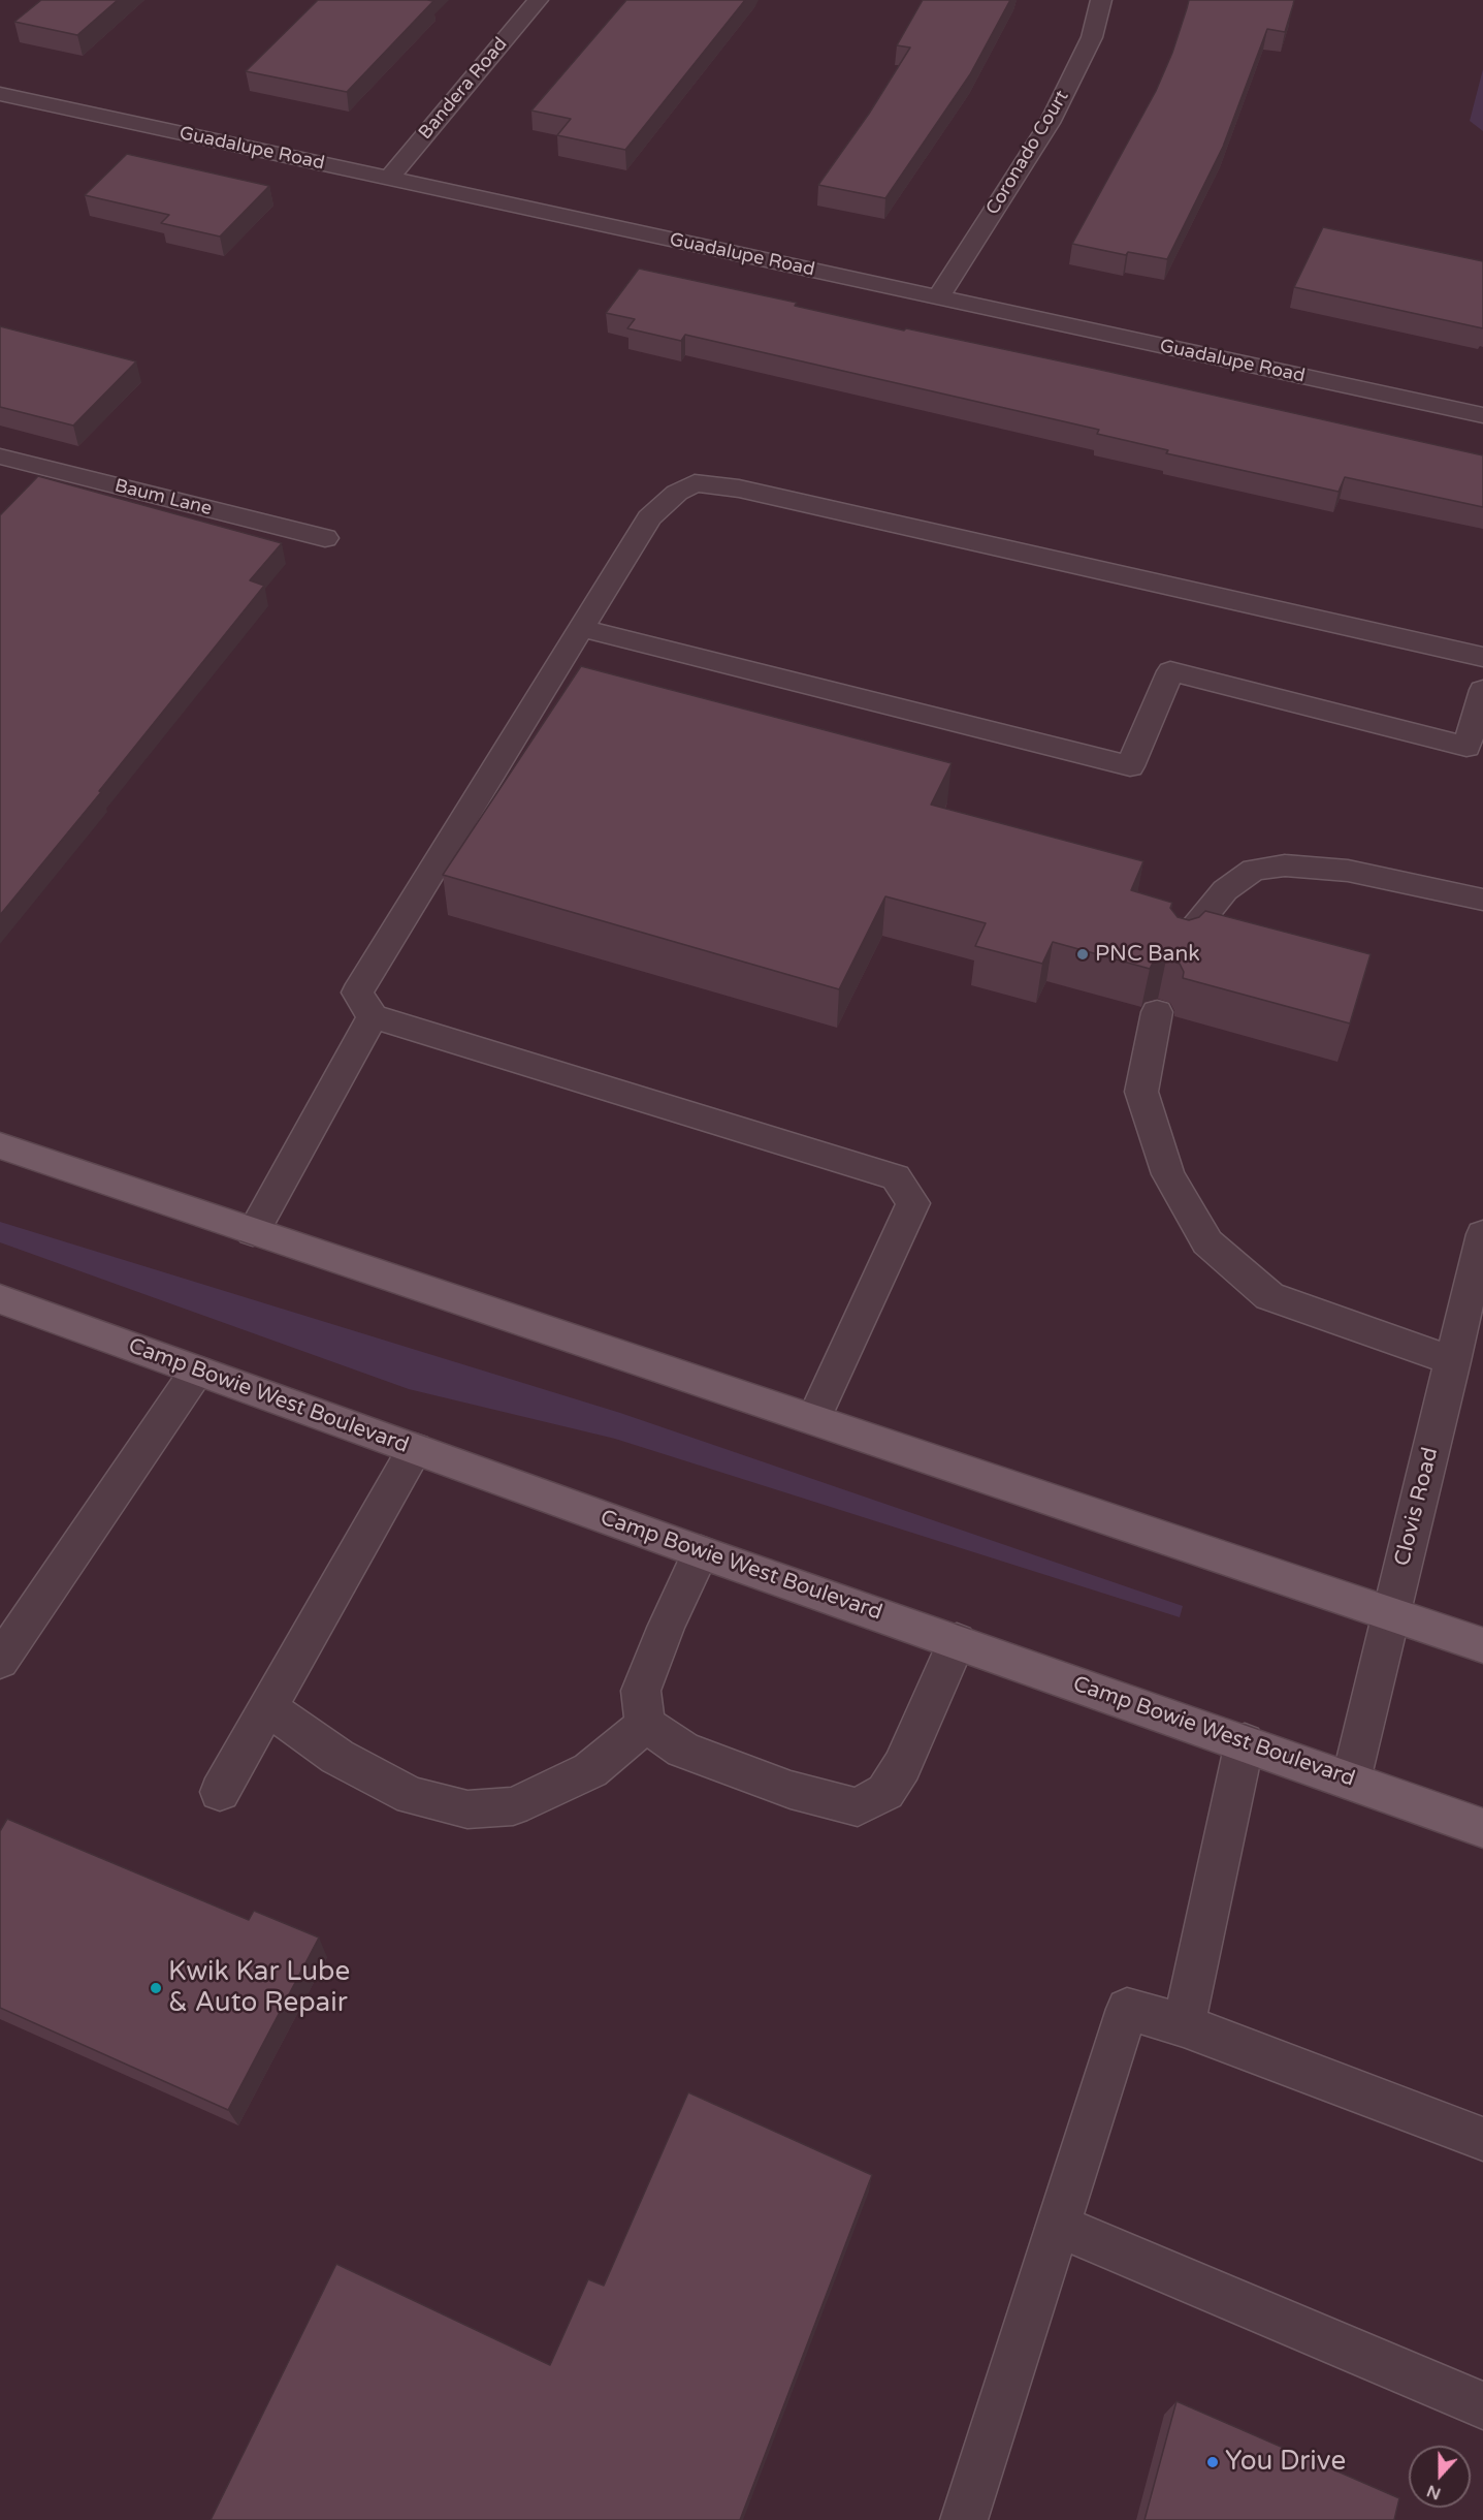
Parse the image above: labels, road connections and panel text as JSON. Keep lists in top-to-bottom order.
{
  "streets": {
    "main road": ["Camp Bowie West Boulevard"],
    "street": [
      "Bandera Road",
      "Guadalupe Road",
      "Coronado Court",
      "Baum Lane",
      "Clovis Road"
    ]
  },
  "crossings": [
    ["Bandera Road", "Guadalupe Road"],
    ["Guadalupe Road", "Coronado Court"],
    ["Camp Bowie West Boulevard", "Clovis Road"]
  ],
  "places": ["PNC Bank", "Kwik Kar Lube & Auto Repair", "You Drive"],
  "north": "bottom"
}
